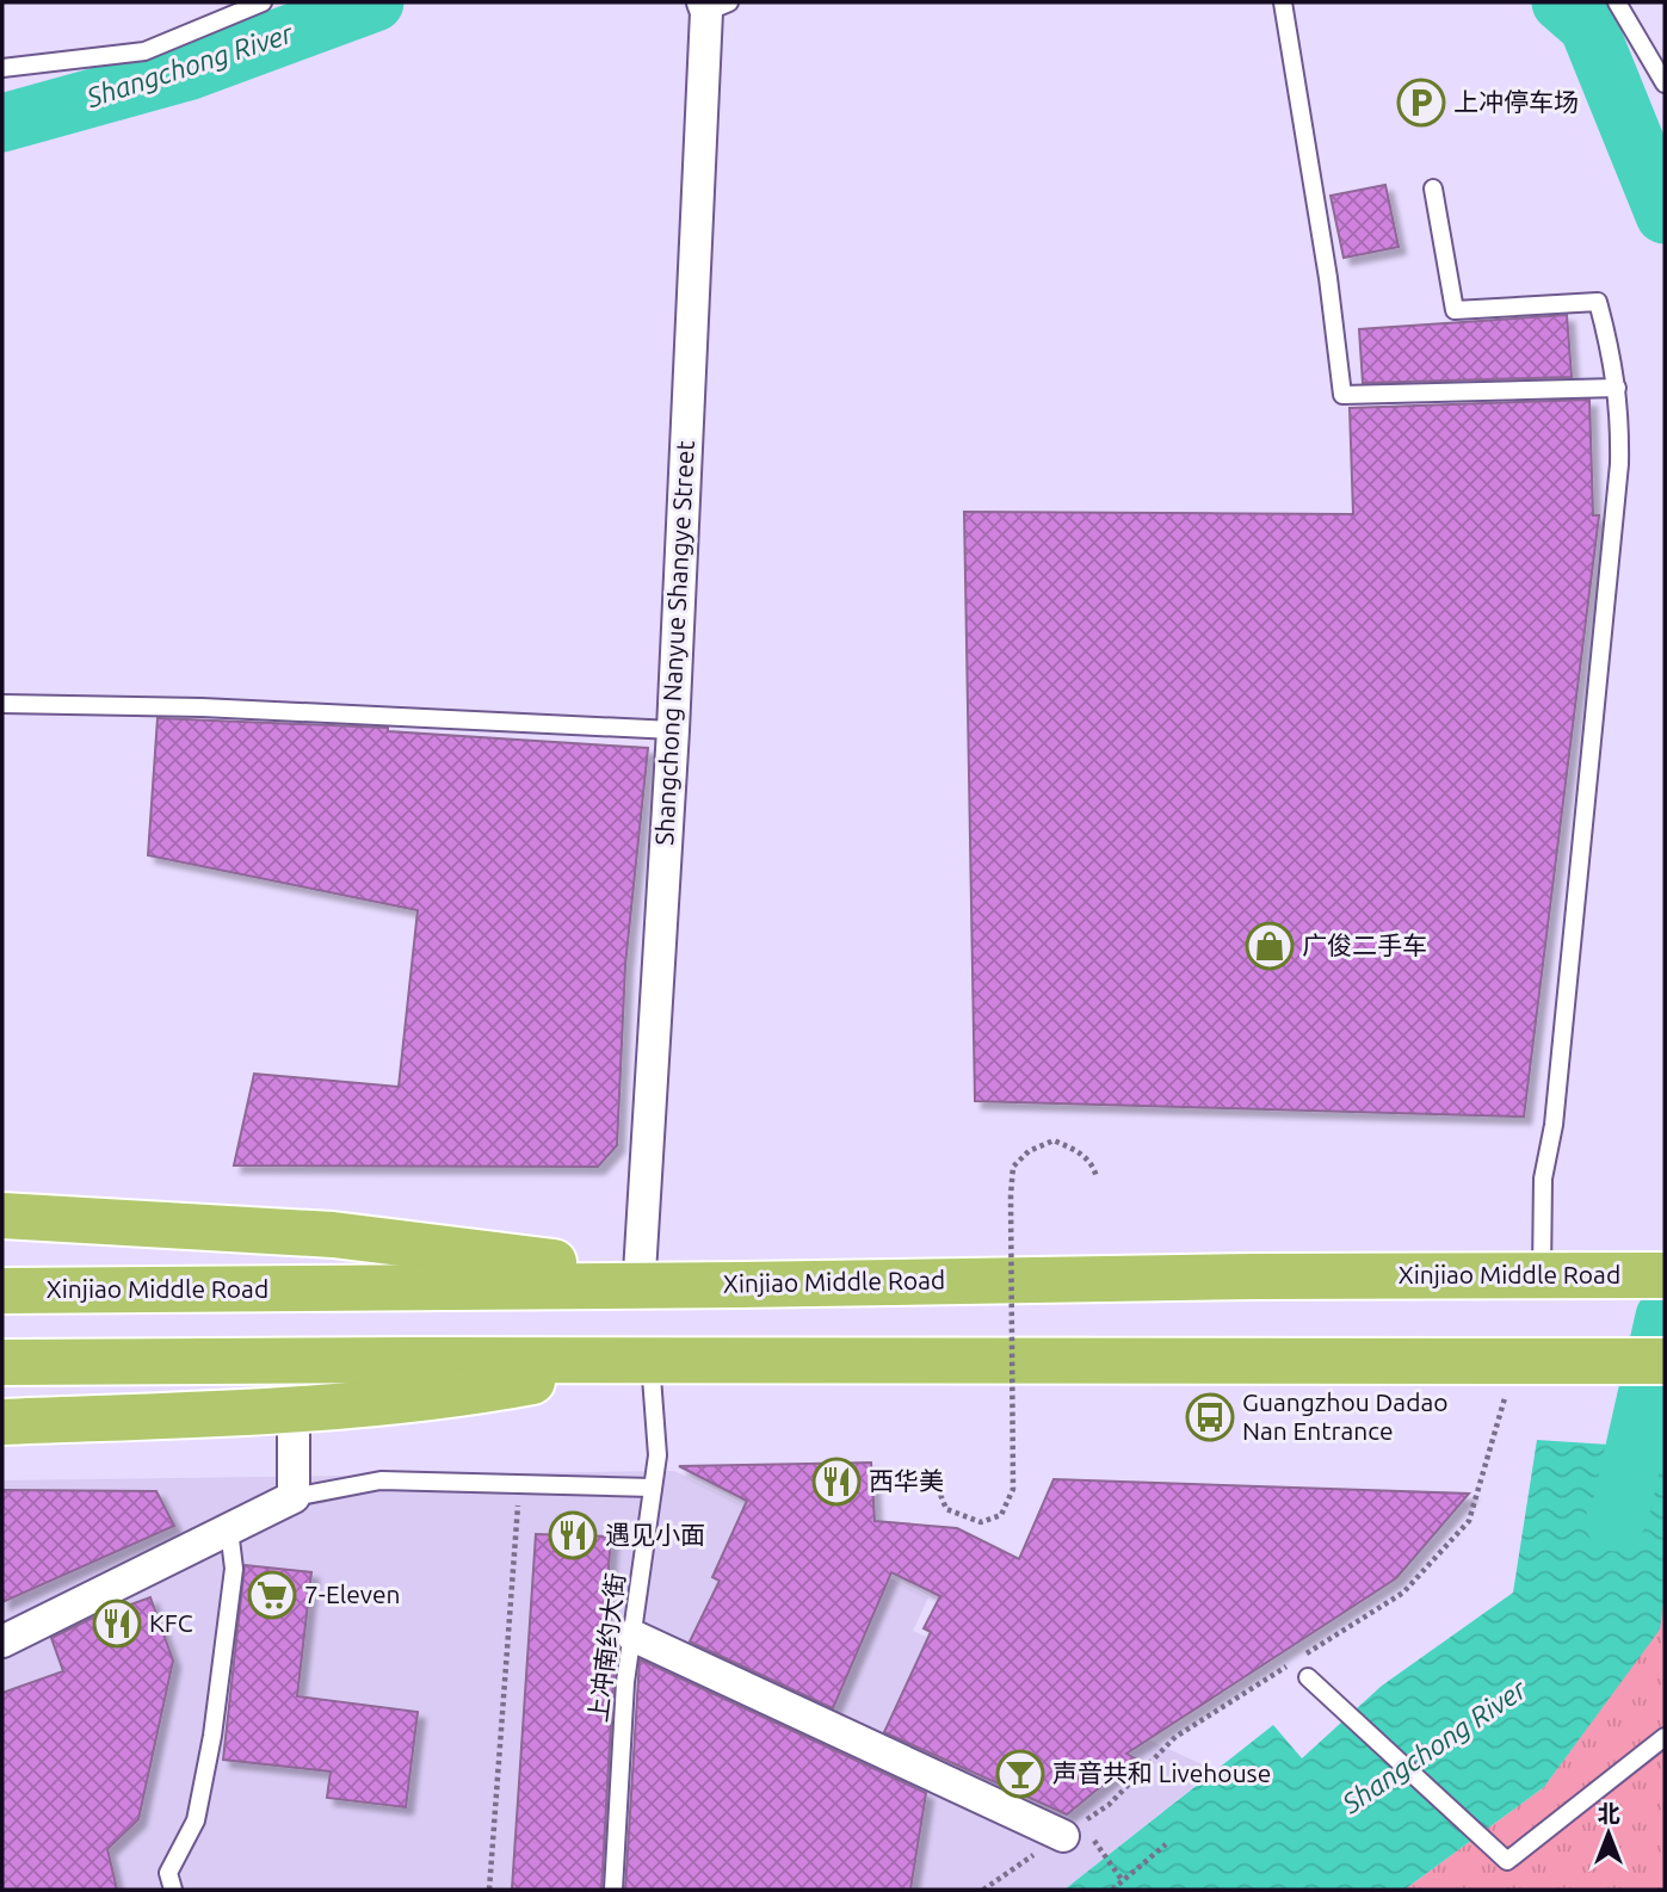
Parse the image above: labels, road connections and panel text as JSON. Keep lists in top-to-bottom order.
{
  "streets": {
    "highway": ["Xinjiao Middle Road"],
    "street": ["Shangchong Nanyue Shangye Street"],
    "lane": ["上冲南约大街"]
  },
  "water": ["Shangchong River"],
  "places": {
    "parking": ["上冲停车场"],
    "shop": ["广俊二手车"],
    "bus stop": ["Guangzhou Dadao Nan Entrance"],
    "restaurant": ["西华美", "遇见小面", "KFC"],
    "supermarket": ["7-Eleven"],
    "bar": ["声音共和 Livehouse"]
  },
  "north": "top"
}
